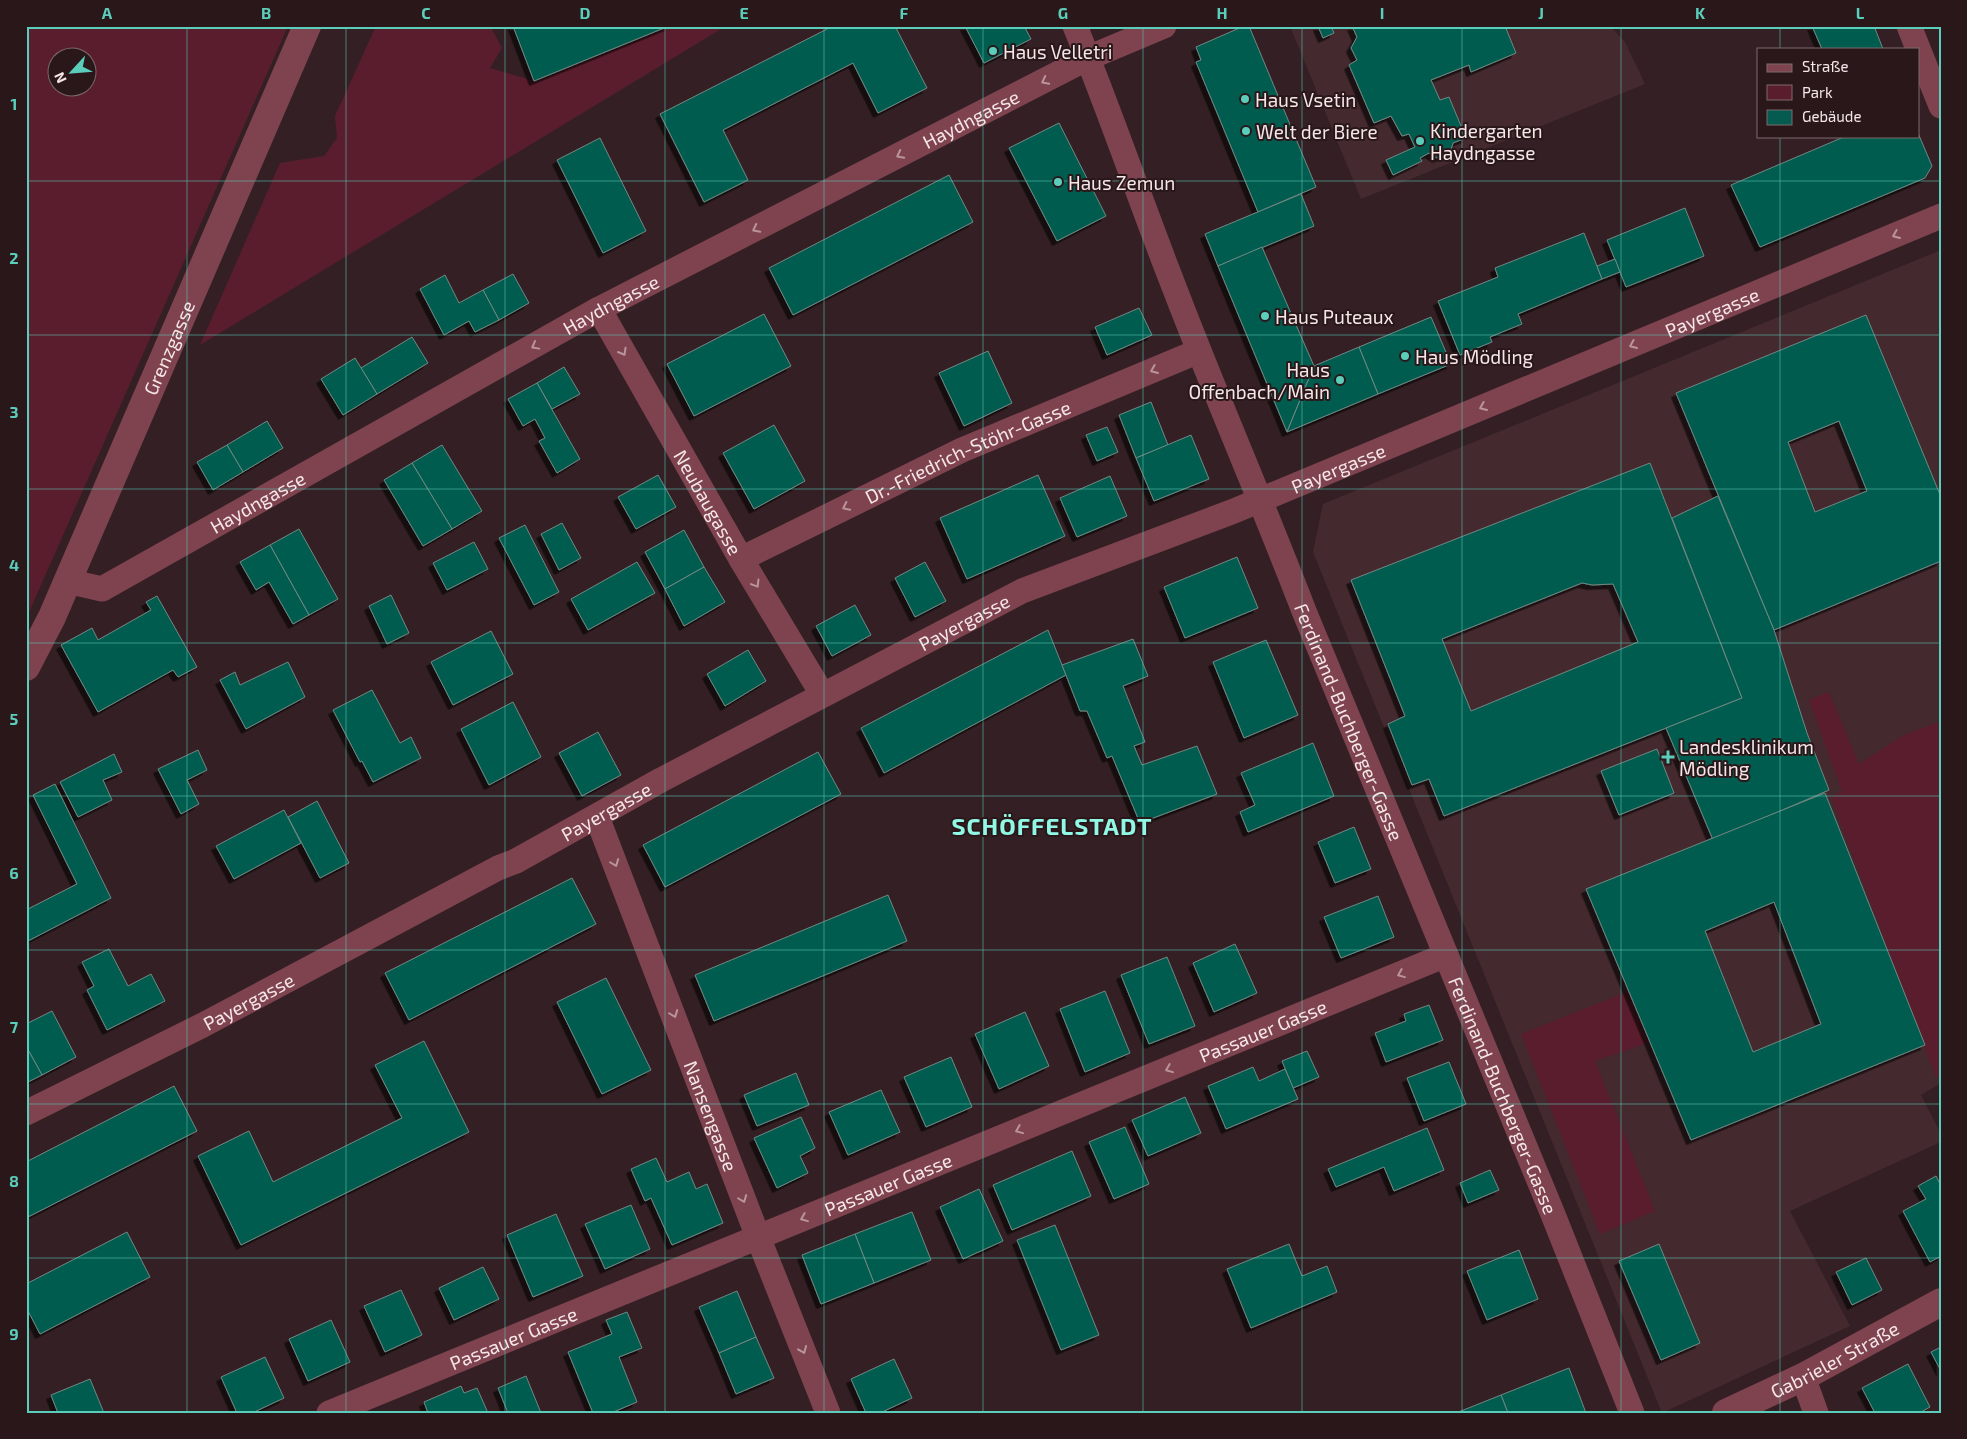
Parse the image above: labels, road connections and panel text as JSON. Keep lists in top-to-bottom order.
{
  "streets": {
    "street": [
      "Haydngasse",
      "Payergasse",
      "Grenzgasse",
      "Dr.-Friedrich-Stöhr-Gasse",
      "Neubaugasse",
      "Ferdinand-Buchberger-Gasse",
      "Passauer Gasse",
      "Nansengasse",
      "Gabrieler Straße"
    ]
  },
  "crossings": [
    ["Haydngasse", "Grenzgasse"],
    ["Haydngasse", "Neubaugasse"],
    ["Haydngasse", "Ferdinand-Buchberger-Gasse"],
    ["Payergasse", "Neubaugasse"],
    ["Payergasse", "Ferdinand-Buchberger-Gasse"],
    ["Payergasse", "Nansengasse"],
    ["Dr.-Friedrich-Stöhr-Gasse", "Neubaugasse"],
    ["Dr.-Friedrich-Stöhr-Gasse", "Ferdinand-Buchberger-Gasse"],
    ["Ferdinand-Buchberger-Gasse", "Passauer Gasse"],
    ["Passauer Gasse", "Nansengasse"]
  ],
  "one_way": [
    "Haydngasse",
    "Dr.-Friedrich-Stöhr-Gasse",
    "Neubaugasse",
    "Passauer Gasse",
    "Nansengasse"
  ],
  "districts": ["SCHÖFFELSTADT"],
  "places": {
    "other": [
      "Haus Velletri",
      "Haus Vsetin",
      "Welt der Biere",
      "Kindergarten Haydngasse",
      "Haus Zemun",
      "Haus Puteaux",
      "Haus Mödling",
      "Haus Offenbach/Main"
    ],
    "health": ["Landesklinikum Mödling"]
  },
  "legend": ["Straße", "Park", "Gebäude"],
  "north": "bottom left",
  "grid": {
    "columns": [
      "A",
      "B",
      "C",
      "D",
      "E",
      "F",
      "G",
      "H",
      "I",
      "J",
      "K",
      "L"
    ],
    "rows": [
      "1",
      "2",
      "3",
      "4",
      "5",
      "6",
      "7",
      "8",
      "9"
    ]
  }
}
